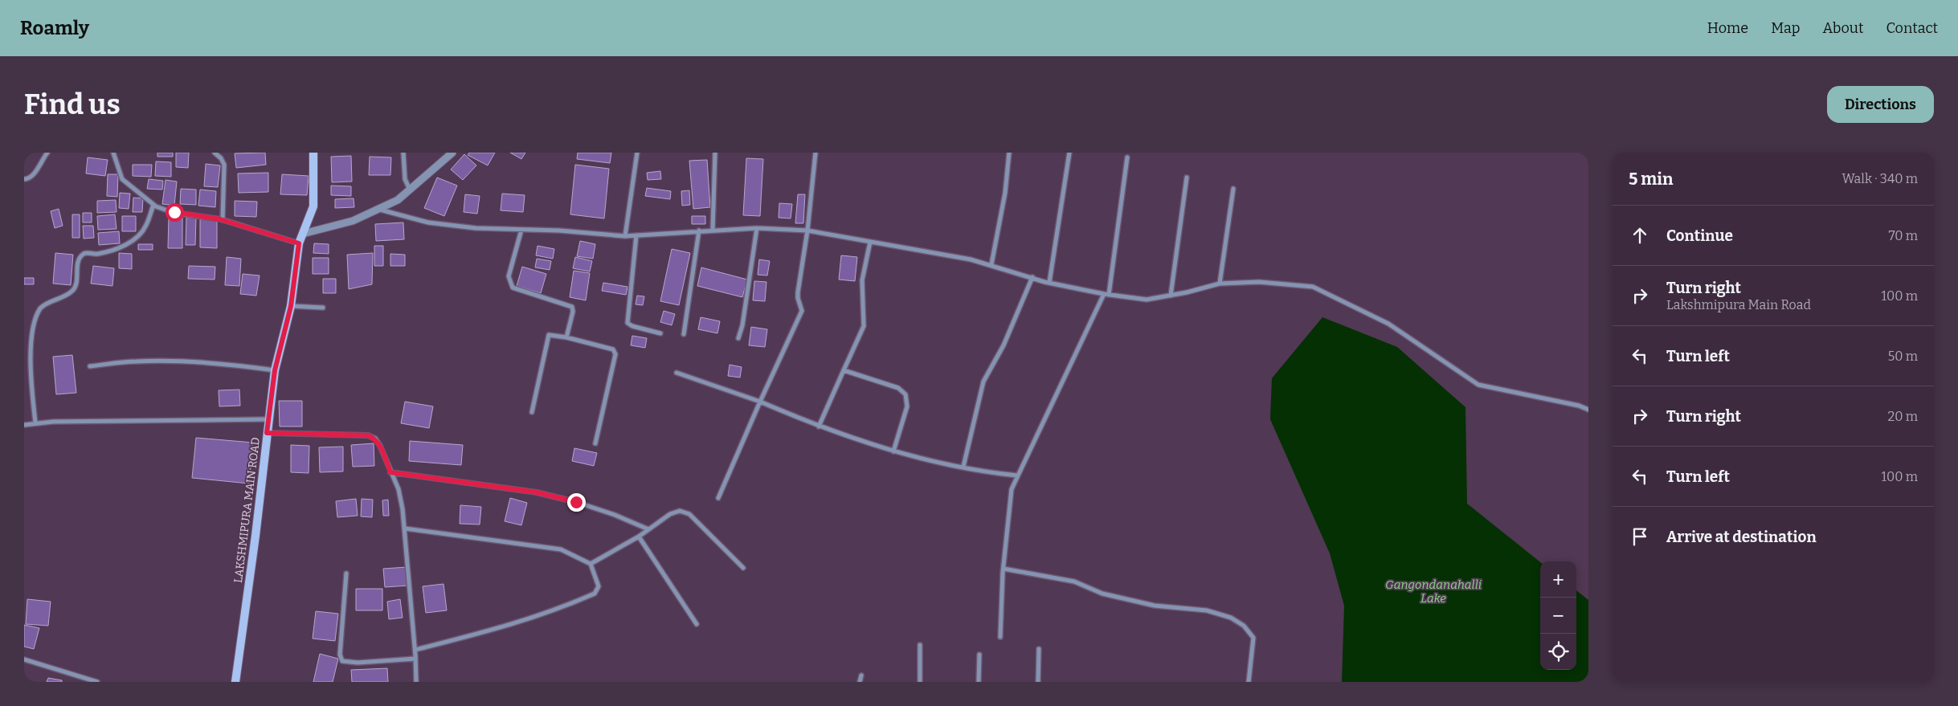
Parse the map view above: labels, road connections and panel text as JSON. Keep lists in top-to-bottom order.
{
  "streets": {
    "main road": ["LAKSHMIPURA MAIN ROAD"]
  },
  "water": ["Gangondanahalli Lake"],
  "page": {
    "header": "Roamly",
    "nav": [
      "Home",
      "Map",
      "About",
      "Contact"
    ],
    "buttons": "Directions",
    "title": "Find us",
    "heading": ["5 min", "Walk · 340 m"],
    "list": [
      ["Continue", "70 m"],
      ["Turn right", "Lakshmipura Main Road", "100 m"],
      ["Turn left", "50 m"],
      ["Turn right", "20 m"],
      ["Turn left", "100 m"],
      "Arrive at destination"
    ],
    "map_buttons": ["+", "−"]
  }
}
